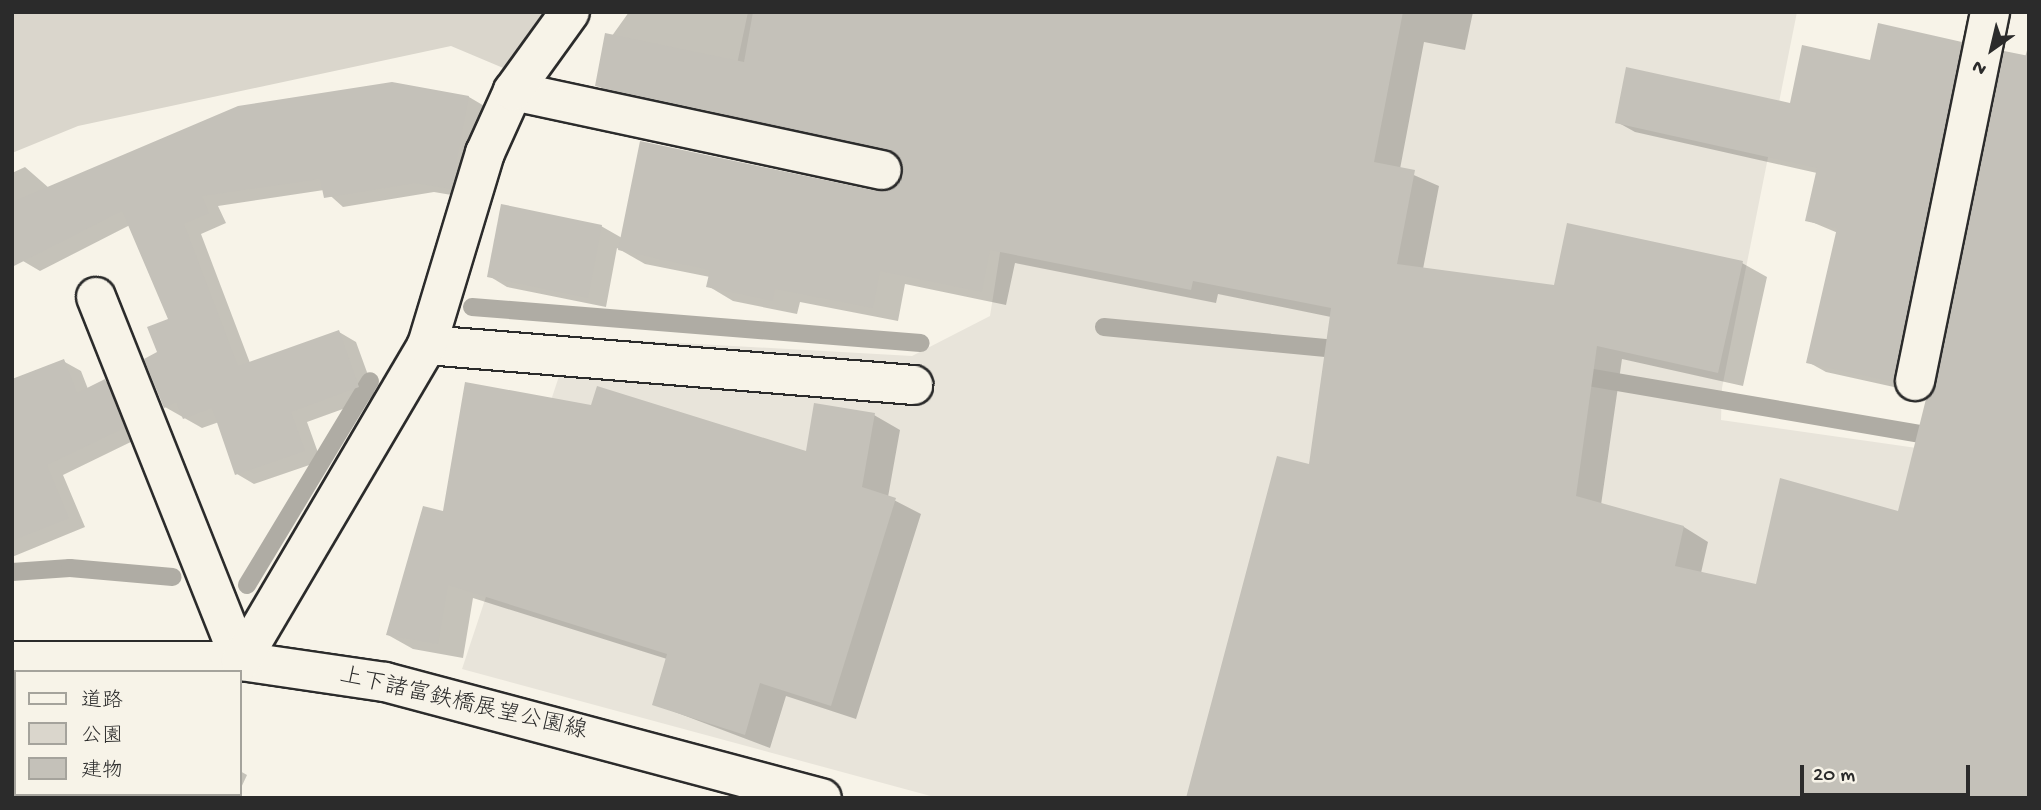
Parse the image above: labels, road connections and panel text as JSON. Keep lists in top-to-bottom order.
{
  "streets": {
    "street": ["上下諸富鉄橋展望公園線"]
  },
  "legend": ["道路", "公園", "建物"],
  "scale_bar": "20 m",
  "north": "bottom left"
}
